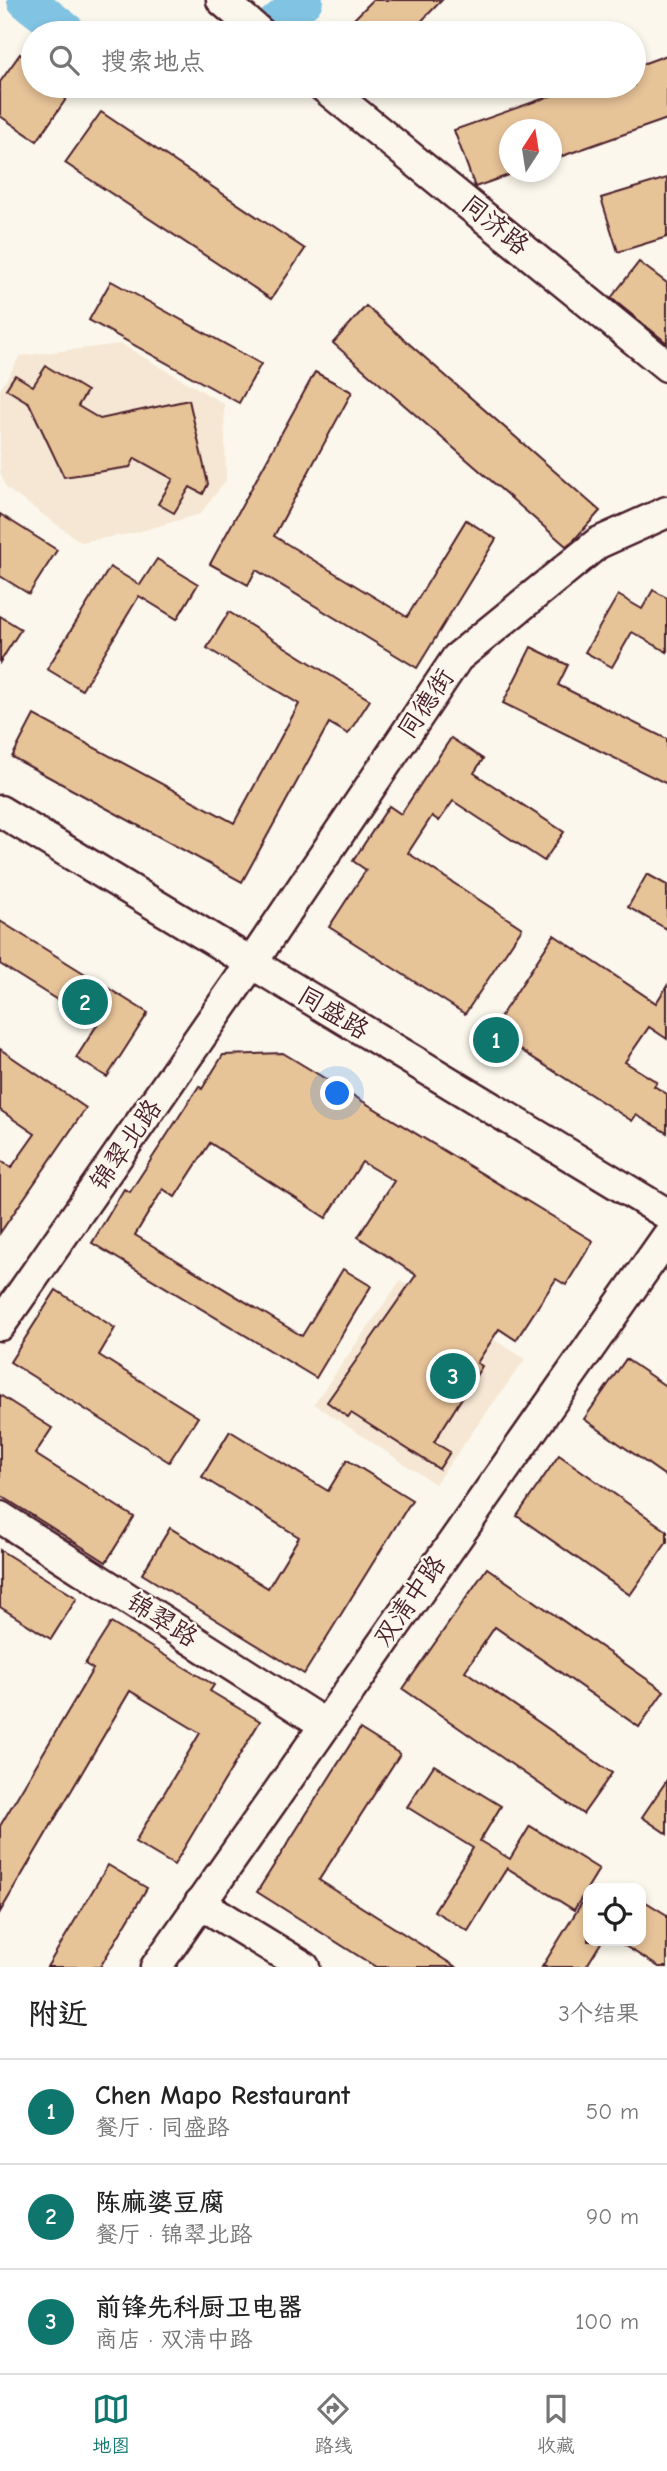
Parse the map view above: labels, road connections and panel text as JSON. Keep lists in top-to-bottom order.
{
  "streets": {
    "street": [
      "同济路",
      "同德街",
      "同盛路",
      "锦翠北路",
      "双清中路",
      "锦翠路"
    ]
  },
  "crossings": [
    ["同德街", "同盛路"],
    ["同德街", "锦翠北路"],
    ["同盛路", "锦翠北路"],
    ["双清中路", "锦翠路"]
  ],
  "north": "top",
  "page": {
    "search": "搜索地点",
    "pins": ["2", "1", "3"],
    "heading": ["附近", "3个结果"],
    "list": [
      {
        "mark": "1",
        "name": "Chen Mapo Restaurant",
        "note": "餐厅 · 同盛路",
        "value": "50 m"
      },
      {
        "mark": "2",
        "name": "陈麻婆豆腐",
        "note": "餐厅 · 锦翠北路",
        "value": "90 m"
      },
      {
        "mark": "3",
        "name": "前锋先科厨卫电器",
        "note": "商店 · 双清中路",
        "value": "100 m"
      }
    ],
    "nav": ["地图", "路线", "收藏"]
  }
}
